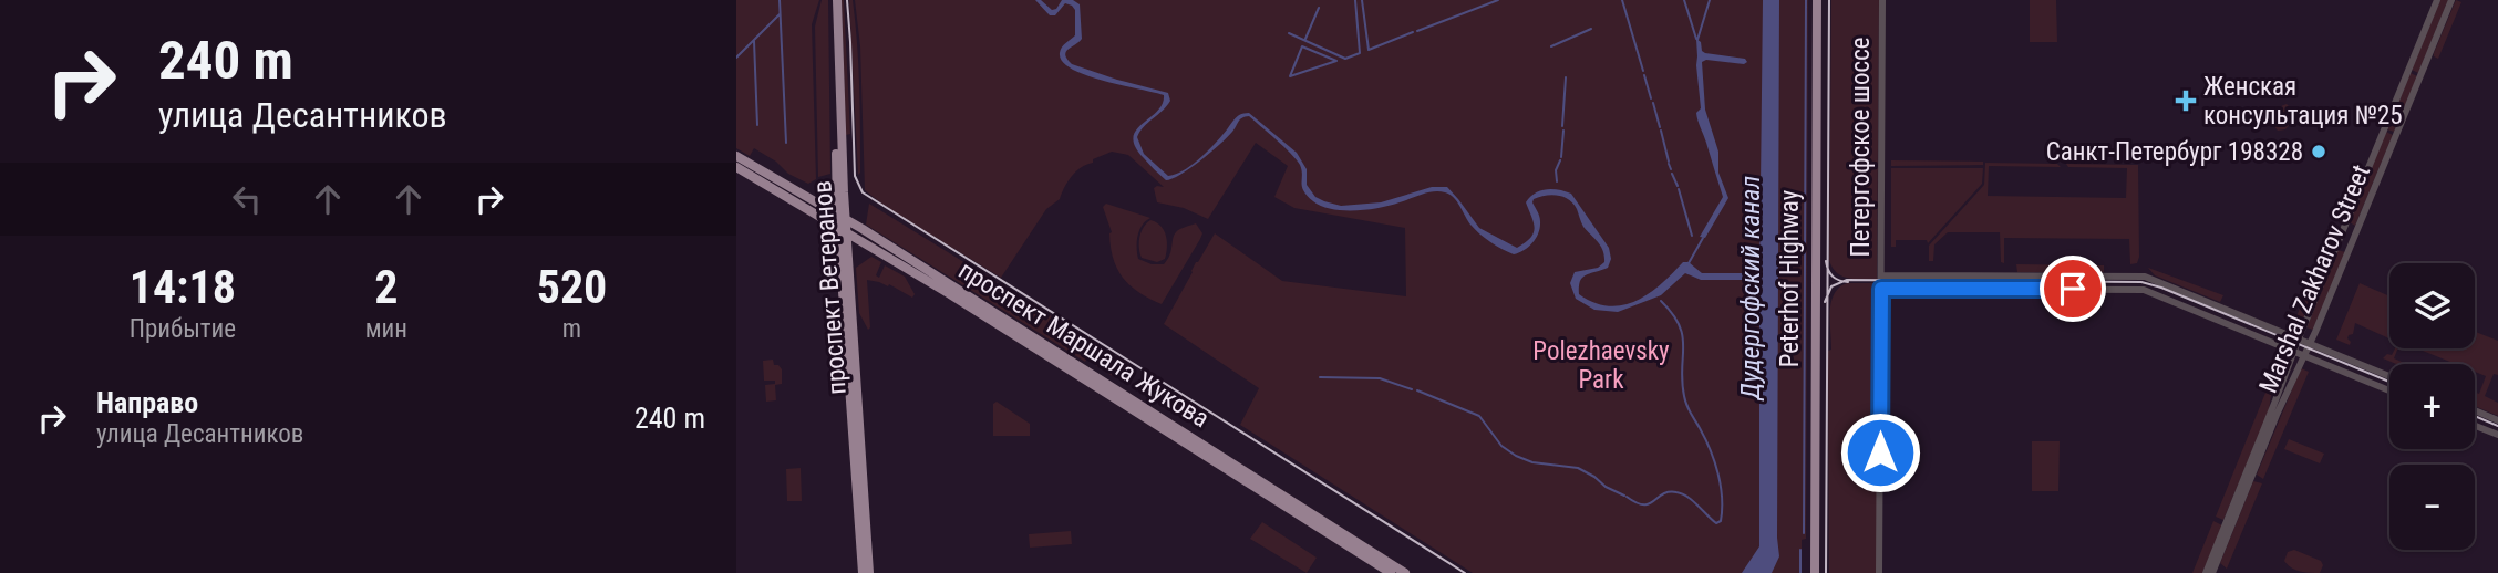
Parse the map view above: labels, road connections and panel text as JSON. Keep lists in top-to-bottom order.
{
  "streets": {
    "main road": ["Петергофское шоссе", "проспект Ветеранов", "проспект Маршала Жукова"],
    "street": ["Marshal Zakharov Street"]
  },
  "crossings": [
    ["проспект Ветеранов", "проспект Маршала Жукова"]
  ],
  "water": ["Дудергофский канал"],
  "parks": ["Polezhaevsky Park"],
  "places": {
    "health": ["Женская консультация №25"],
    "other": ["Санкт-Петербург 198328"]
  },
  "page": {
    "turn": ["240 m", "улица Десантников"],
    "eta": [
      "14:18",
      "Прибытие",
      "2",
      "мин",
      "520",
      "m"
    ],
    "map_buttons": ["+", "−"],
    "list": [
      {
        "name": "Направо",
        "note": "улица Десантников",
        "value": "240 m"
      }
    ]
  }
}
